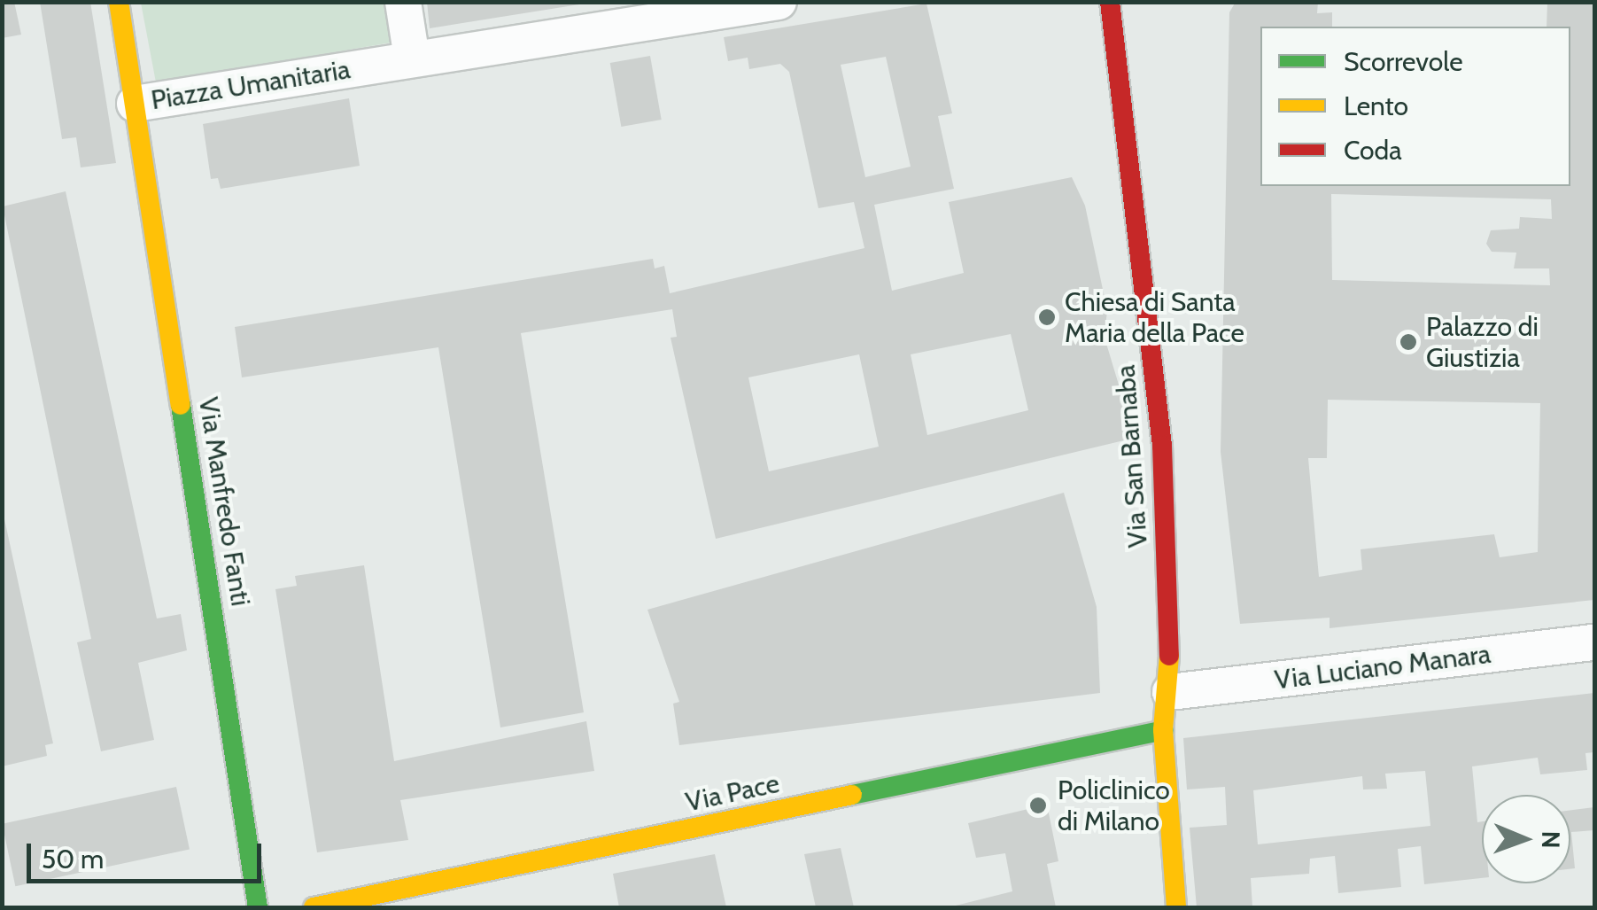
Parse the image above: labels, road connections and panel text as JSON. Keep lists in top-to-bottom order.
{
  "streets": {
    "street": [
      "Piazza Umanitaria",
      "Via San Barnaba",
      "Via Manfredo Fanti",
      "Via Luciano Manara",
      "Via Pace"
    ]
  },
  "crossings": [
    ["Piazza Umanitaria", "Via Manfredo Fanti"],
    ["Via San Barnaba", "Via Luciano Manara"],
    ["Via San Barnaba", "Via Pace"]
  ],
  "places": ["Chiesa di Santa Maria della Pace", "Palazzo di Giustizia", "Policlinico di Milano"],
  "legend": ["Scorrevole", "Lento", "Coda"],
  "scale_bar": "50 m",
  "north": "right"
}
